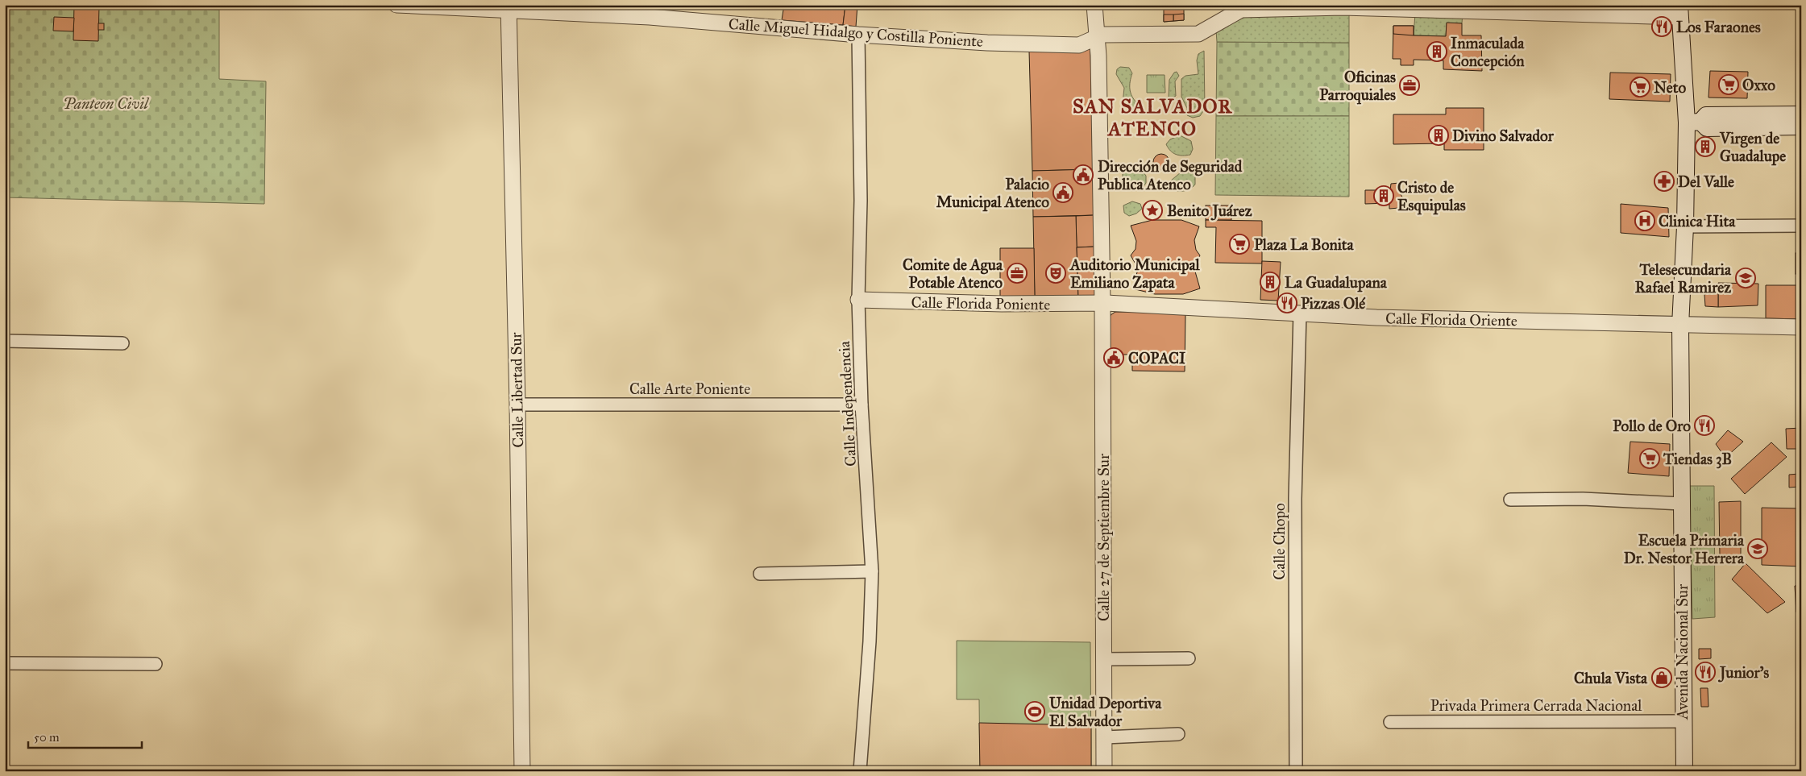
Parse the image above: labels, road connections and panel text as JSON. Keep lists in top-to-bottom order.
{
  "streets": {
    "main road": ["Avenida Nacional Sur"],
    "street": [
      "Calle Miguel Hidalgo y Costilla Poniente",
      "Calle Florida Poniente",
      "Calle Florida Oriente",
      "Calle Arte Poniente",
      "Calle Libertad Sur",
      "Calle Independencia",
      "Calle 27 de Septiembre Sur",
      "Calle Chopo",
      "Privada Primera Cerrada Nacional"
    ]
  },
  "crossings": [
    ["Calle Miguel Hidalgo y Costilla Poniente", "Calle Libertad Sur"],
    ["Calle Miguel Hidalgo y Costilla Poniente", "Calle Independencia"],
    ["Calle Miguel Hidalgo y Costilla Poniente", "Calle 27 de Septiembre Sur"],
    ["Calle Florida Poniente", "Calle Florida Oriente"],
    ["Calle Florida Poniente", "Calle Independencia"],
    ["Calle Florida Poniente", "Calle 27 de Septiembre Sur"],
    ["Calle Florida Oriente", "Calle 27 de Septiembre Sur"],
    ["Calle Florida Oriente", "Calle Chopo"],
    ["Calle Florida Oriente", "Avenida Nacional Sur"],
    ["Calle Arte Poniente", "Calle Libertad Sur"],
    ["Calle Arte Poniente", "Calle Independencia"],
    ["Avenida Nacional Sur", "Privada Primera Cerrada Nacional"]
  ],
  "districts": ["SAN SALVADOR ATENCO"],
  "parks": ["Panteon Civil"],
  "places": {
    "restaurant": [
      "Los Faraones",
      "Pizzas Olé",
      "Pollo de Oro",
      "Junior's"
    ],
    "building": [
      "Inmaculada Concepción",
      "Divino Salvador",
      "Virgen de Guadalupe",
      "Cristo de Esquipulas",
      "La Guadalupana"
    ],
    "supermarket": [
      "Oxxo",
      "Neto",
      "Plaza La Bonita",
      "Tiendas 3B"
    ],
    "office": ["Oficinas Parroquiales", "Comite de Agua Potable Atenco"],
    "public building": ["Dirección de Seguridad Publica Atenco", "Palacio Municipal Atenco", "COPACI"],
    "pharmacy": ["Del Valle"],
    "place": ["Benito Juárez"],
    "hospital": ["Clinica Hita"],
    "theatre": ["Auditorio Municipal Emiliano Zapata"],
    "school or university": ["Telesecundaria Rafael Ramirez", "Escuela Primaria Dr. Nestor Herrera"],
    "shop": ["Chula Vista"],
    "sports": ["Unidad Deportiva El Salvador"]
  },
  "scale_bar": "50 m"
}
